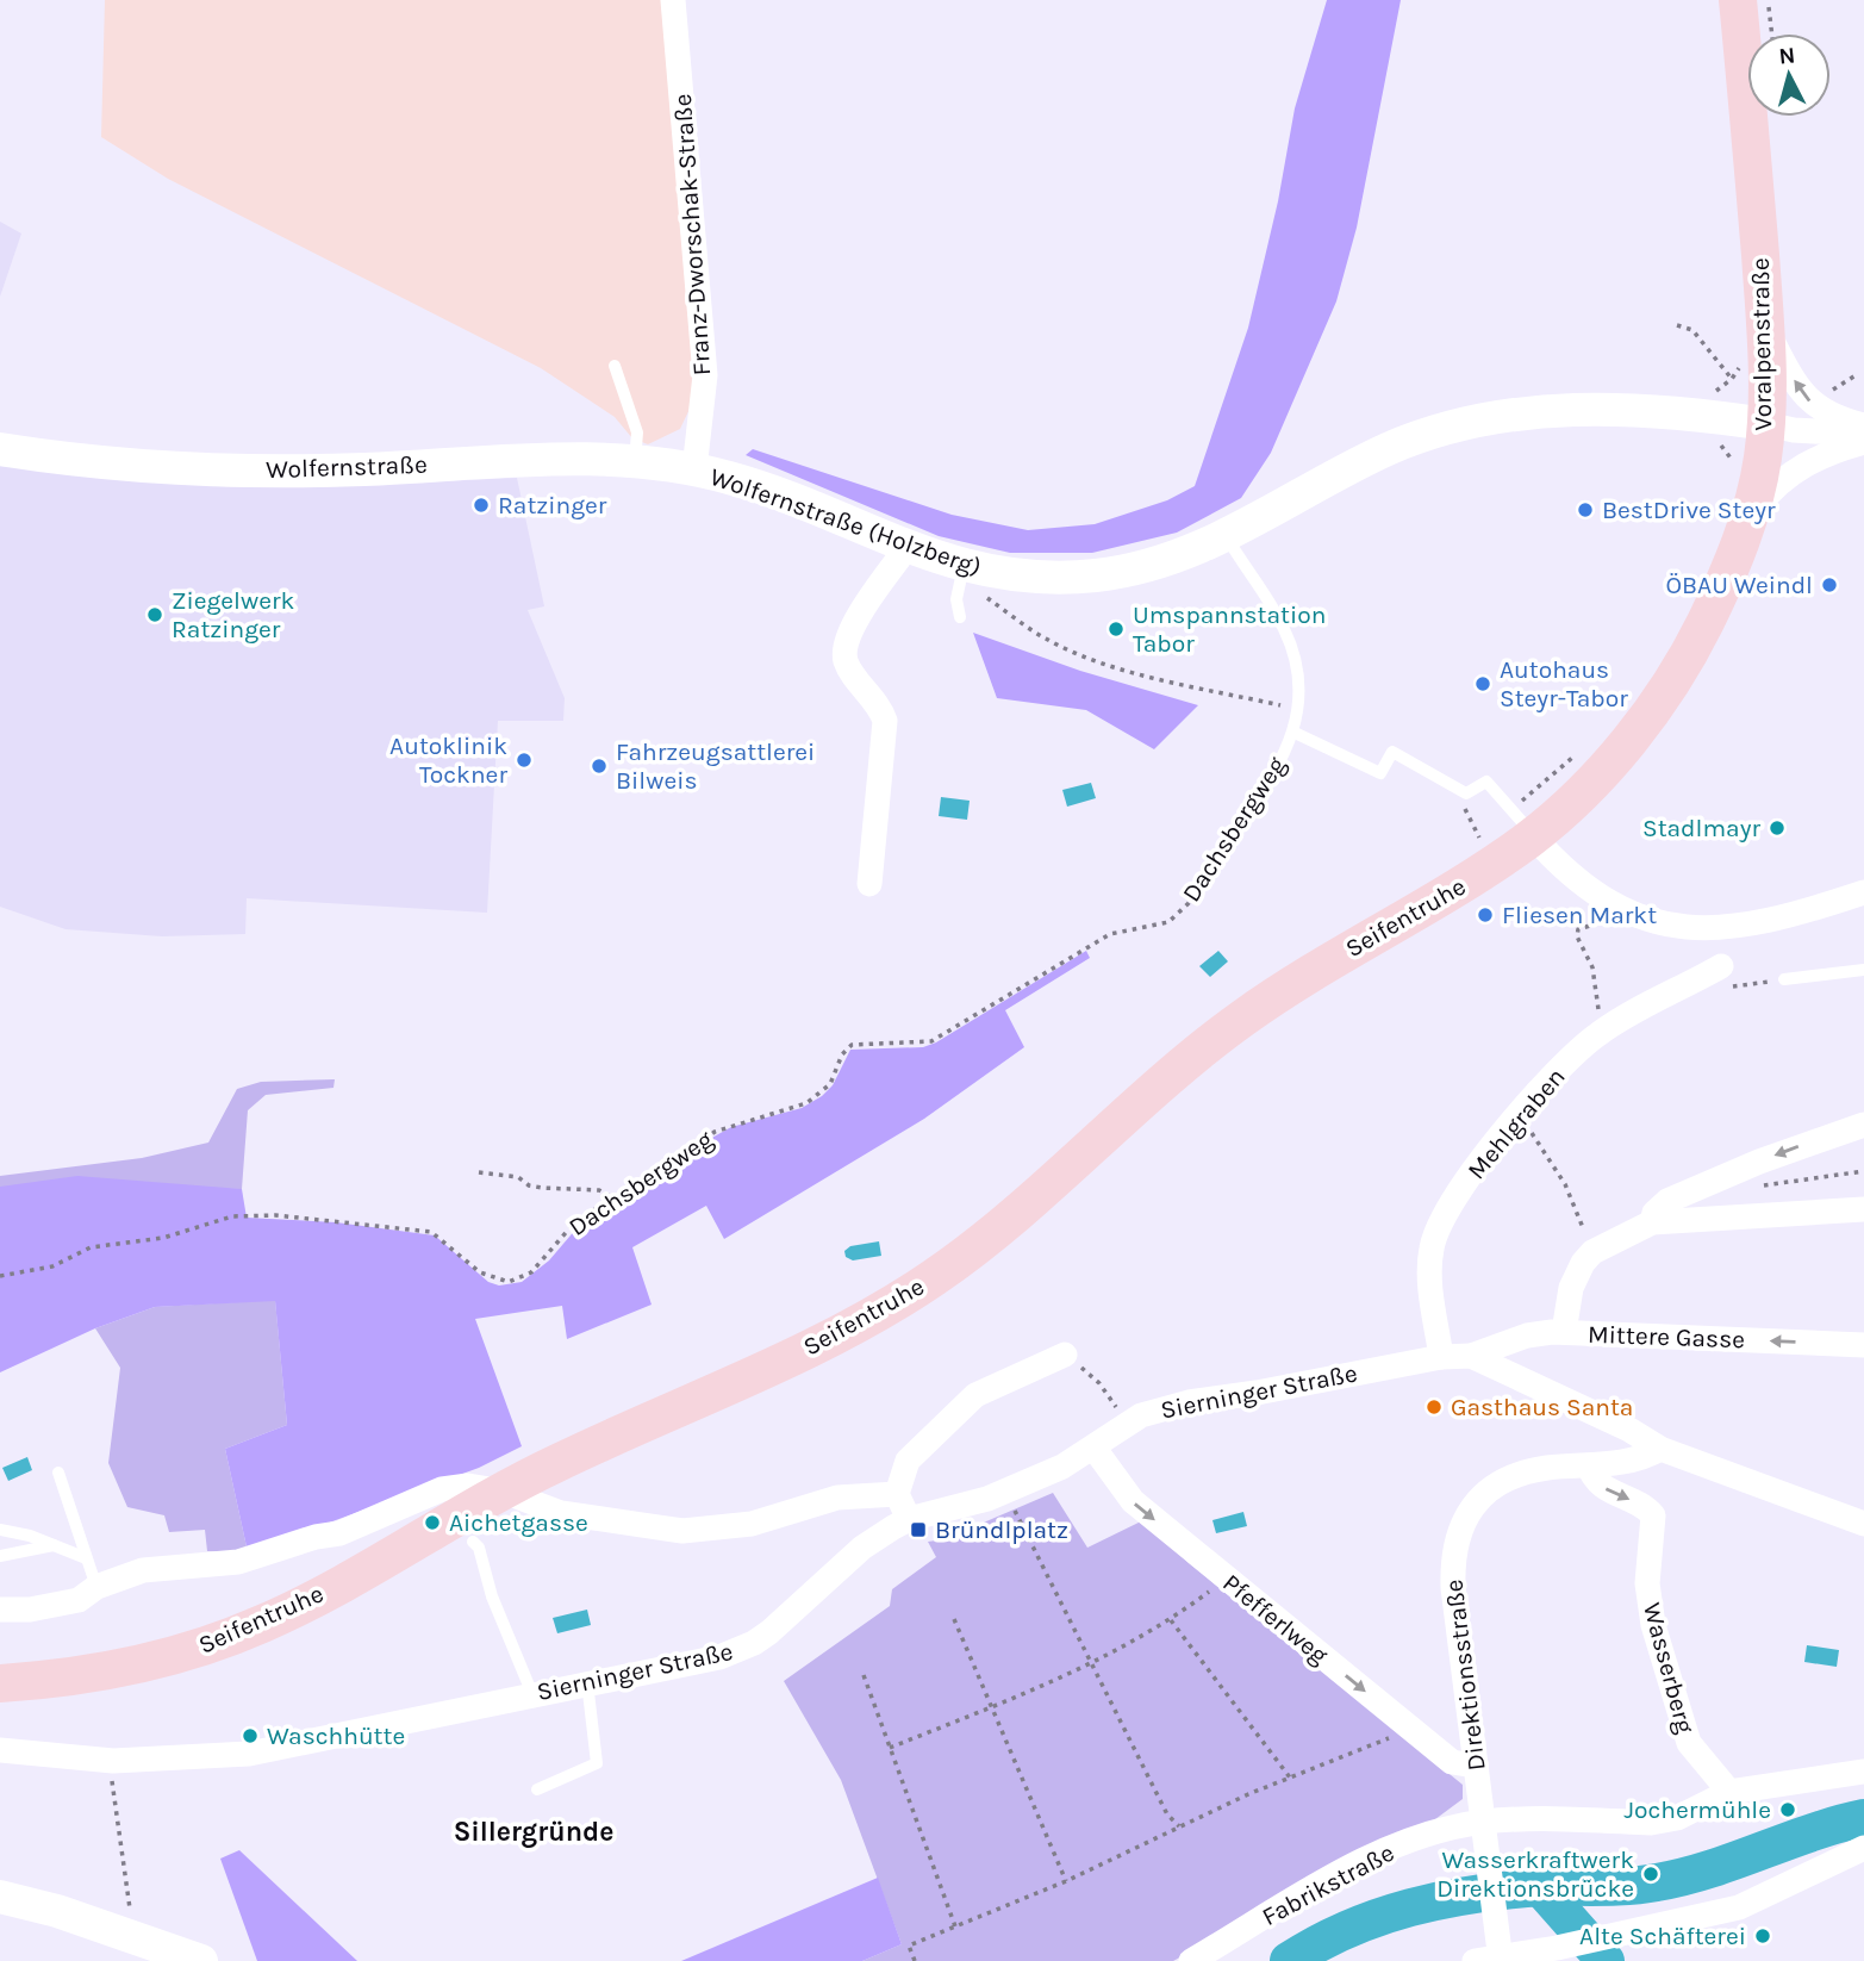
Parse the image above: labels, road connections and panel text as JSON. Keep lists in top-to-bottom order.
{
  "streets": {
    "main road": [
      "Voralpenstraße",
      "Wolfernstraße",
      "Wolfernstraße (Holzberg)",
      "Seifentruhe"
    ],
    "street": [
      "Franz-Dworschak-Straße",
      "Mehlgraben",
      "Mittere Gasse",
      "Sierninger Straße",
      "Pfefferlweg",
      "Wasserberg",
      "Direktionsstraße",
      "Fabrikstraße"
    ],
    "lane": ["Dachsbergweg"]
  },
  "crossings": [
    ["Franz-Dworschak-Straße", "Wolfernstraße"],
    ["Franz-Dworschak-Straße", "Wolfernstraße (Holzberg)"],
    ["Voralpenstraße", "Wolfernstraße (Holzberg)"],
    ["Voralpenstraße", "Seifentruhe"],
    ["Wolfernstraße", "Wolfernstraße (Holzberg)"],
    ["Wolfernstraße (Holzberg)", "Dachsbergweg"],
    ["Mehlgraben", "Sierninger Straße"],
    ["Mittere Gasse", "Sierninger Straße"],
    ["Sierninger Straße", "Pfefferlweg"],
    ["Sierninger Straße", "Direktionsstraße"],
    ["Pfefferlweg", "Direktionsstraße"],
    ["Wasserberg", "Direktionsstraße"],
    ["Wasserberg", "Fabrikstraße"],
    ["Direktionsstraße", "Fabrikstraße"]
  ],
  "one_way": ["Pfefferlweg", "Wasserberg"],
  "districts": ["Sillergründe"],
  "places": {
    "other": [
      "Ratzinger",
      "BestDrive Steyr",
      "ÖBAU Weindl",
      "Ziegelwerk Ratzinger",
      "Umspannstation Tabor",
      "Autohaus Steyr-Tabor",
      "Autoklinik Tockner",
      "Fahrzeugsattlerei Bilweis",
      "Stadlmayr",
      "Fliesen Markt",
      "Gasthaus Santa",
      "Aichetgasse",
      "Waschhütte",
      "Jochermühle",
      "Wasserkraftwerk Direktionsbrücke",
      "Alte Schäfterei"
    ],
    "transit": ["Bründlplatz"]
  },
  "north": "top"
}
